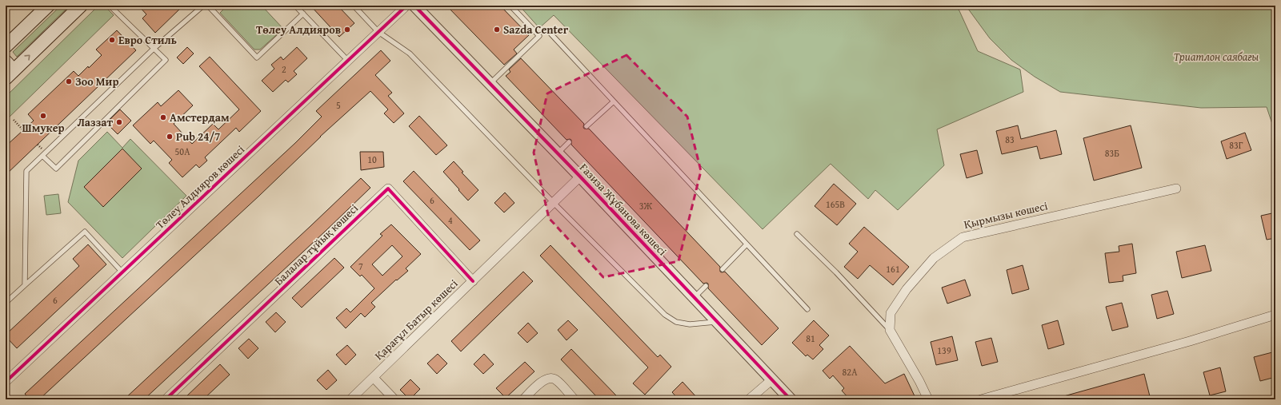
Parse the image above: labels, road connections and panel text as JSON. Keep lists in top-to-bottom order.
{
  "streets": {
    "street": [
      "Төлеу Алдияров көшесі",
      "Ғазиза Жұбанова көшесі",
      "Қырмызы көшесі",
      "Балалар тұйық көшесі",
      "Қарағұл Батыр көшесі"
    ]
  },
  "crossings": [
    ["Ғазиза Жұбанова көшесі", "Қарағұл Батыр көшесі"],
    ["Балалар тұйық көшесі", "Қарағұл Батыр көшесі"]
  ],
  "parks": ["Триатлон саябағы"],
  "places": [
    "Төлеу Алдияров",
    "Sazda Center",
    "Евро Стиль",
    "Зоо Мир",
    "Шмукер",
    "Амстердам",
    "Лаззат",
    "Pub 24/7"
  ],
  "house_numbers": [
    "2",
    "5",
    "83",
    "83Г",
    "50А",
    "83Б",
    "10",
    "6",
    "165В",
    "3Ж",
    "4",
    "7",
    "161",
    "6",
    "81",
    "139",
    "82А"
  ]
}
